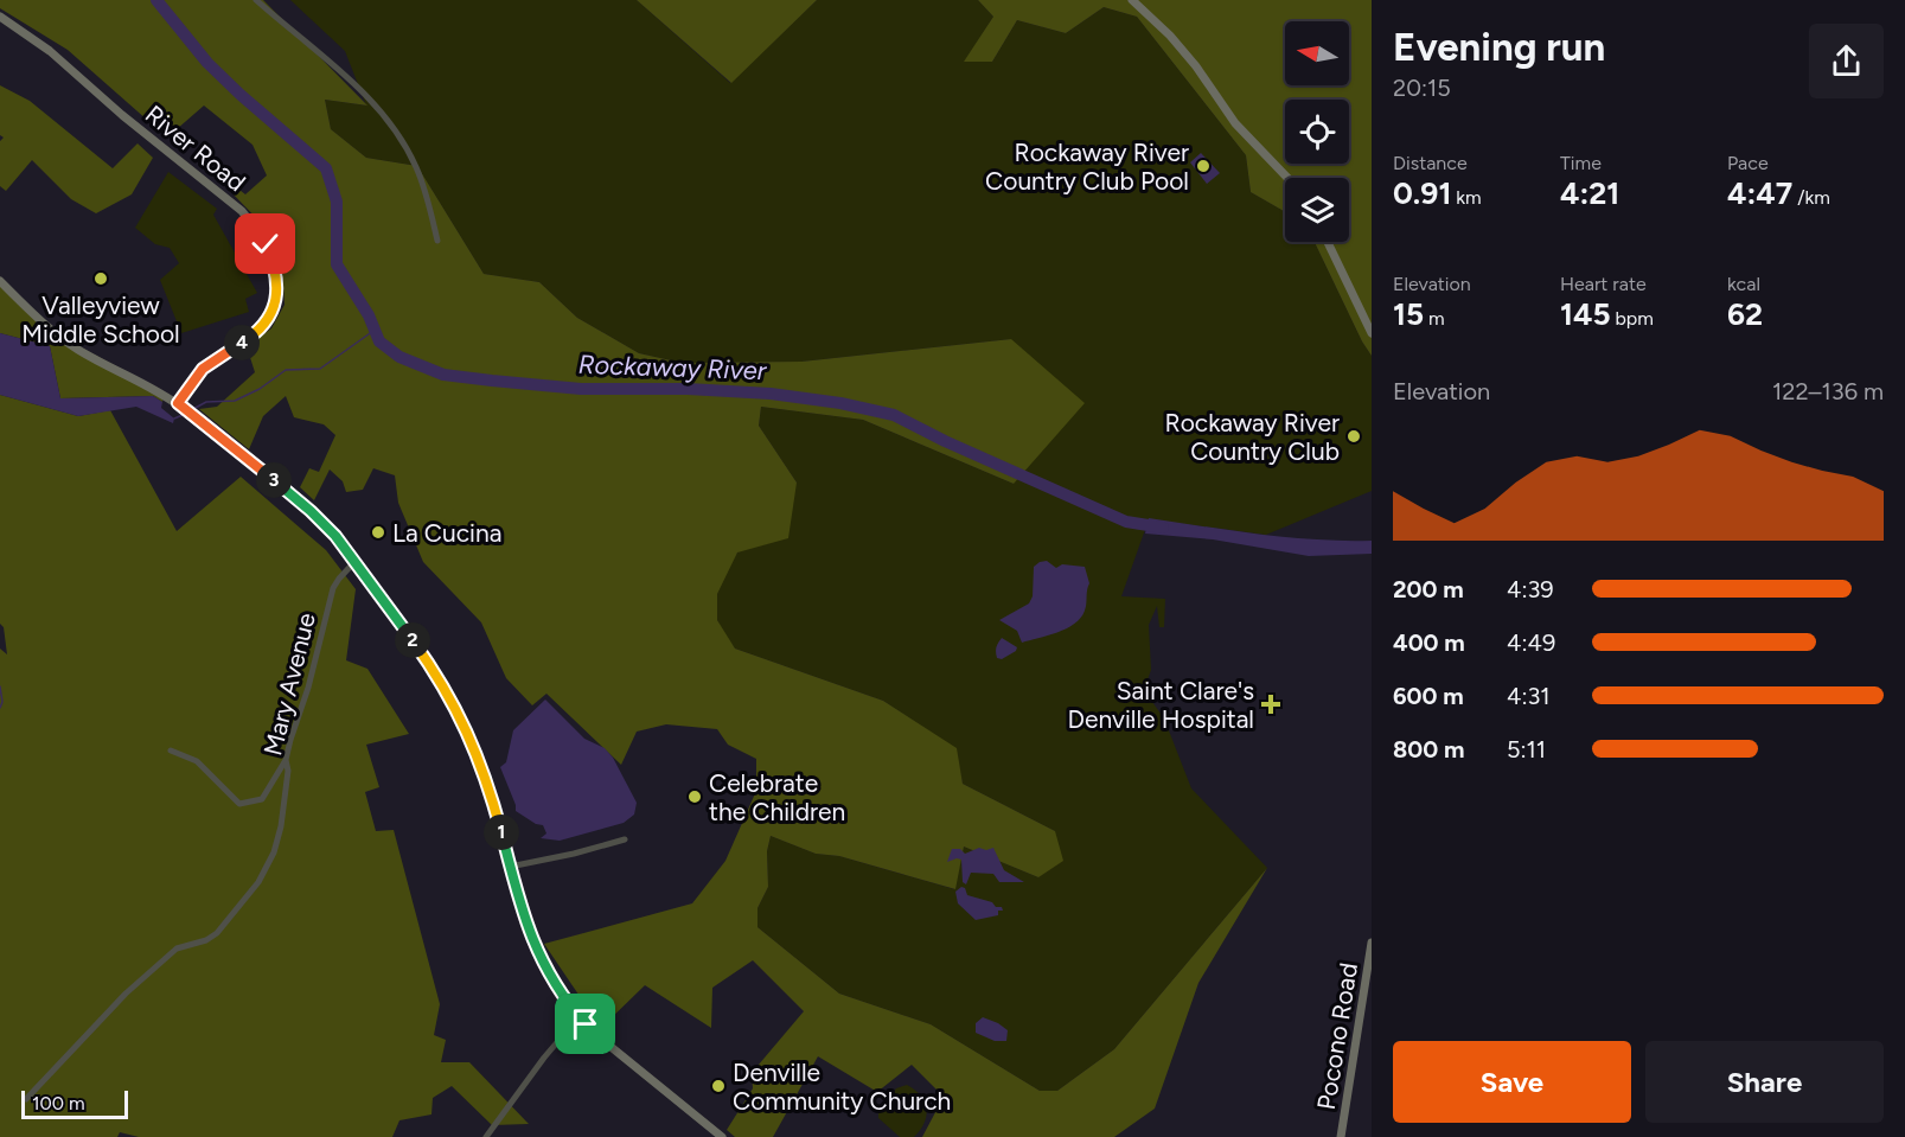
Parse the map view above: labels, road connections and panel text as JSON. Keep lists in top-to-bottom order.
{
  "streets": {
    "street": ["River Road", "Mary Avenue", "Pocono Road"]
  },
  "water": ["Rockaway River"],
  "places": {
    "other": [
      "Rockaway River Country Club Pool",
      "Valleyview Middle School",
      "Rockaway River Country Club",
      "La Cucina",
      "Celebrate the Children",
      "Denville Community Church"
    ],
    "health": ["Saint Clare's Denville Hospital"]
  },
  "scale_bar": "100 m",
  "north": "left",
  "page": {
    "heading": ["Evening run", "20:15"],
    "stats": [
      ["Distance", "0.91 km"],
      ["Time", "4:21"],
      ["Pace", "4:47 /km"],
      ["Elevation", "15 m"],
      ["Heart rate", "145 bpm"],
      ["kcal", "62"]
    ],
    "pins": [
      "4",
      "3",
      "2",
      "1"
    ],
    "chart": ["Elevation", "122–136 m"],
    "list": [
      {
        "name": "200 m",
        "note": "4:39"
      },
      {
        "name": "400 m",
        "note": "4:49"
      },
      {
        "name": "600 m",
        "note": "4:31"
      },
      {
        "name": "800 m",
        "note": "5:11"
      }
    ],
    "buttons": ["Save", "Share"],
    "scale": "100 m"
  }
}
